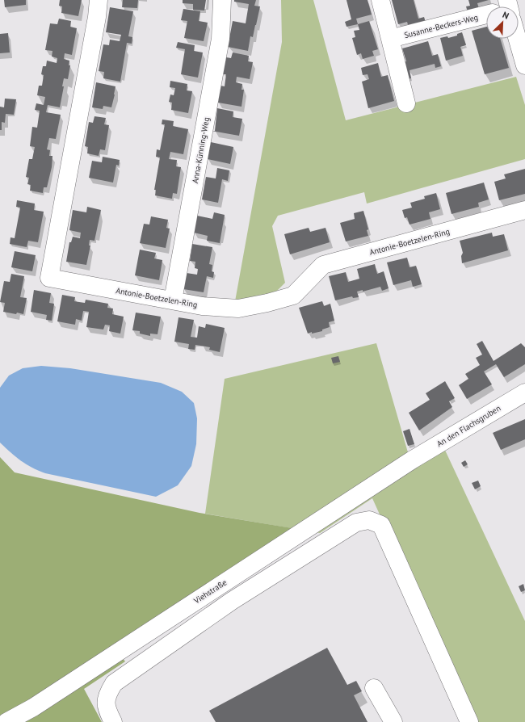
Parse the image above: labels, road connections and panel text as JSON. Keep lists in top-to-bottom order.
{
  "streets": {
    "street": [
      "Susanne-Beckers-Weg",
      "Anna-Künning-Weg",
      "Antonie-Boetzelen-Ring",
      "An den Flachsgruben",
      "Viehstraße"
    ]
  },
  "crossings": [
    ["Anna-Künning-Weg", "Antonie-Boetzelen-Ring"],
    ["An den Flachsgruben", "Viehstraße"]
  ],
  "north": "top right"
}
